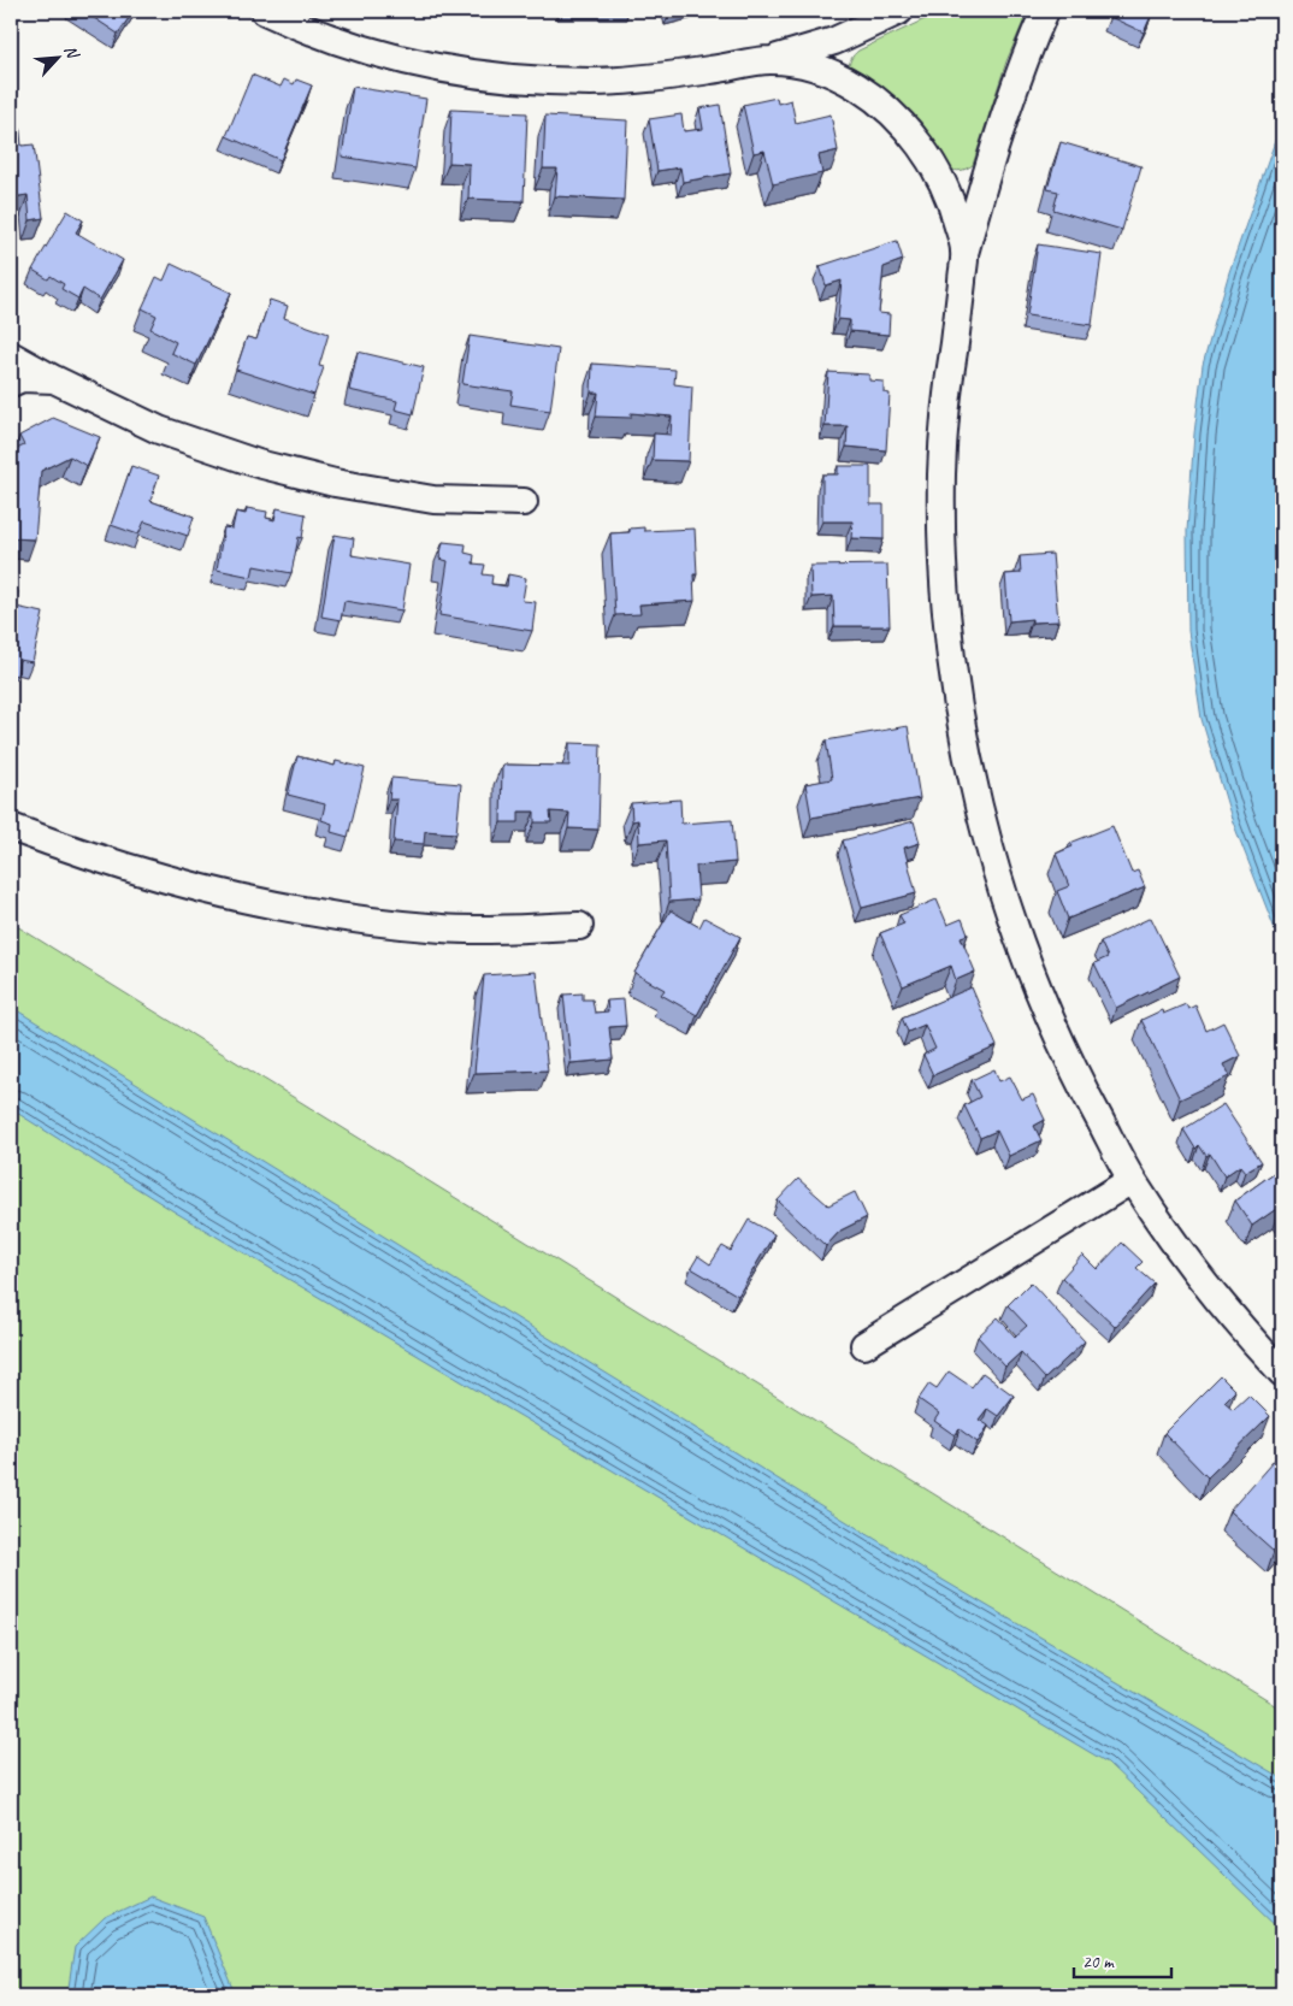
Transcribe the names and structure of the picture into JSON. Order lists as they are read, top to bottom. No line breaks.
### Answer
{"scale_bar":"20 m","north":"top right"}
